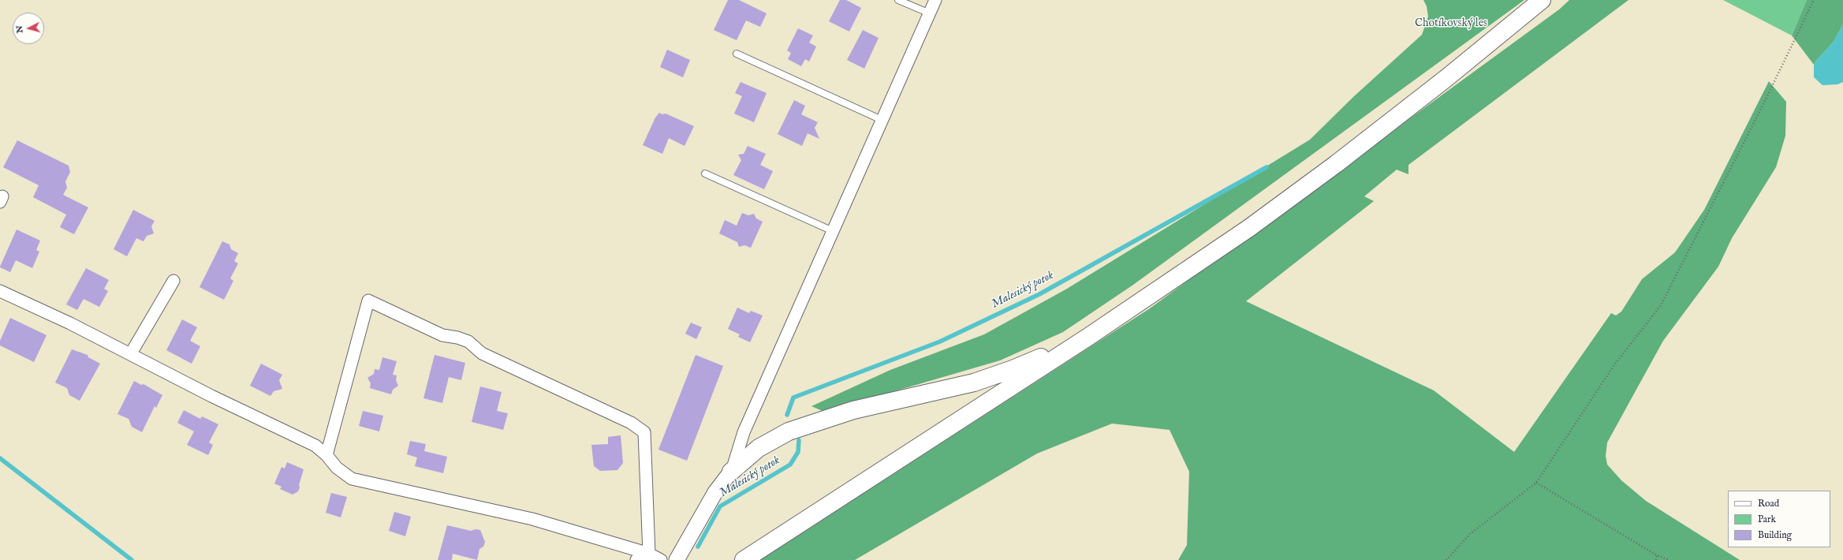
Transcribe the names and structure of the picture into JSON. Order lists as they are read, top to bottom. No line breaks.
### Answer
{"water":["Malesický potok"],"parks":["Chotíkovský les"],"legend":["Road","Park","Building"],"north":"left"}
